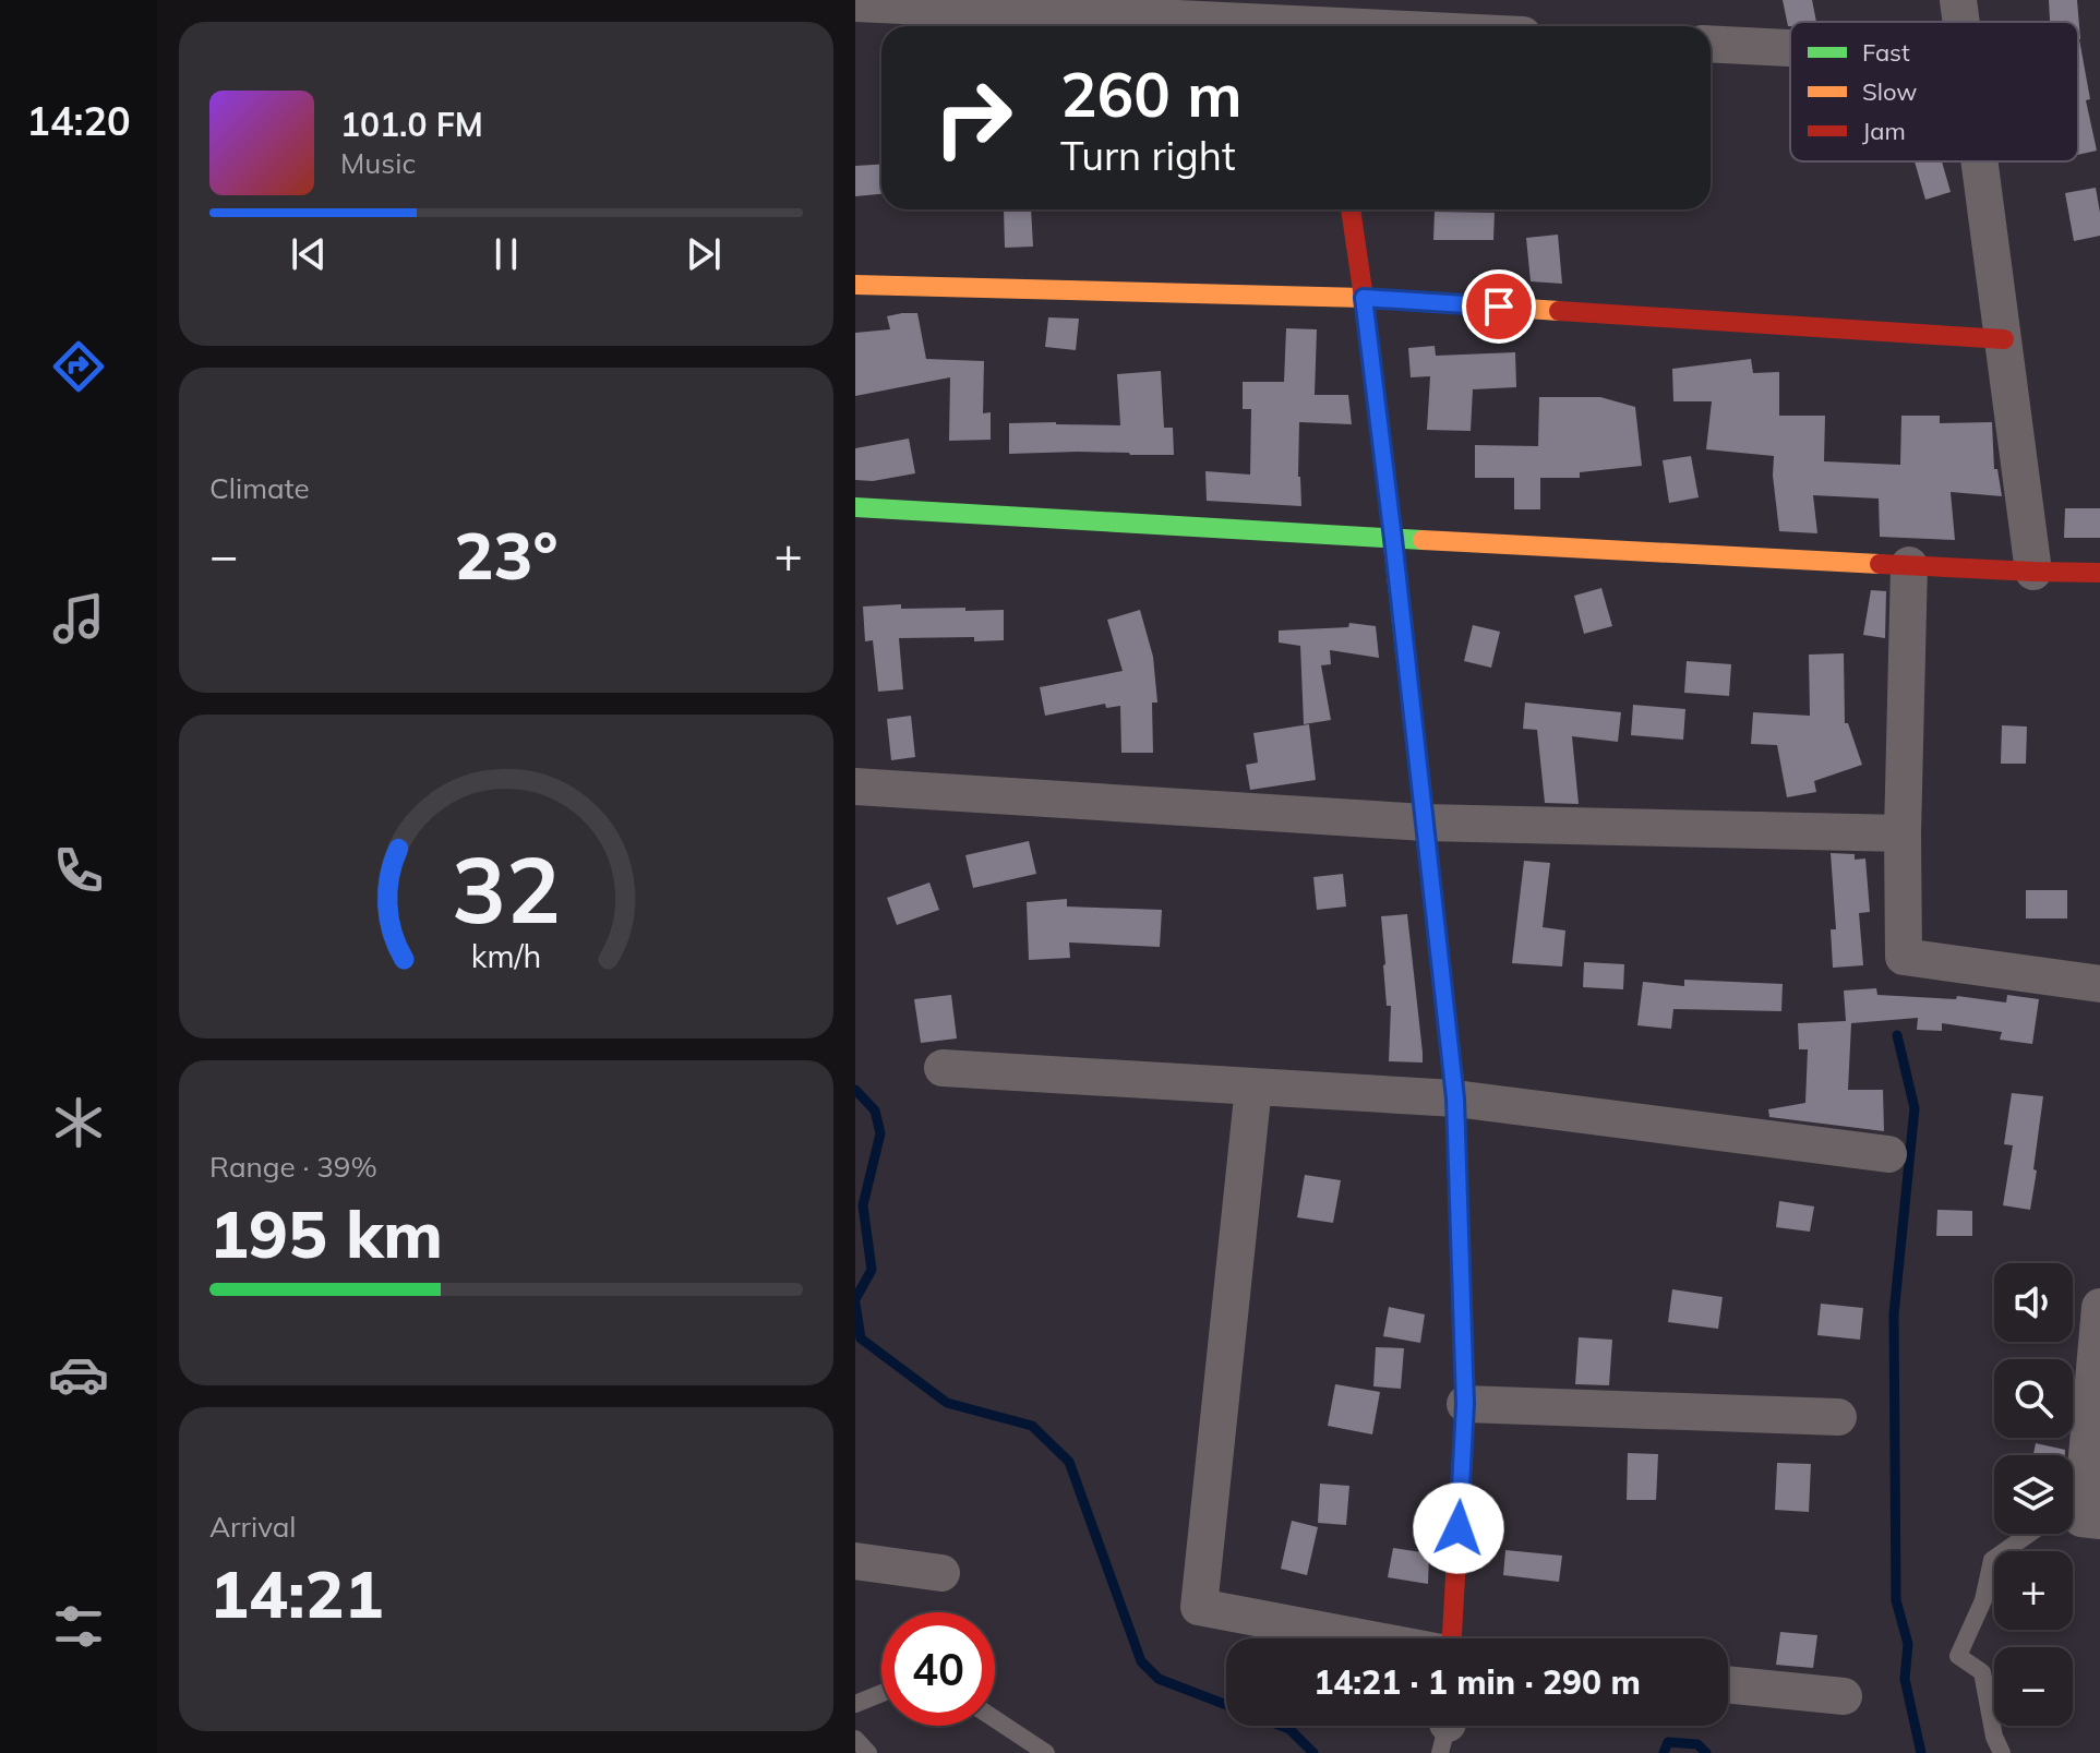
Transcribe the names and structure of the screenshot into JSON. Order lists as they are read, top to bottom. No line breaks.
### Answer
{"legend":["Fast","Slow","Jam"],"page":{"tabs":"14:20","turn":["260 m","Turn right"],"song":["101.0 FM","Music"],"tile":["Climate",["Range · 39%","195 km"],["Arrival","14:21"]],"heat":["−","23°","+"],"map_buttons":["+","−"],"limit":"40","trip":"14:21 · 1 min · 290 m","gauge":["32","km/h"]}}
